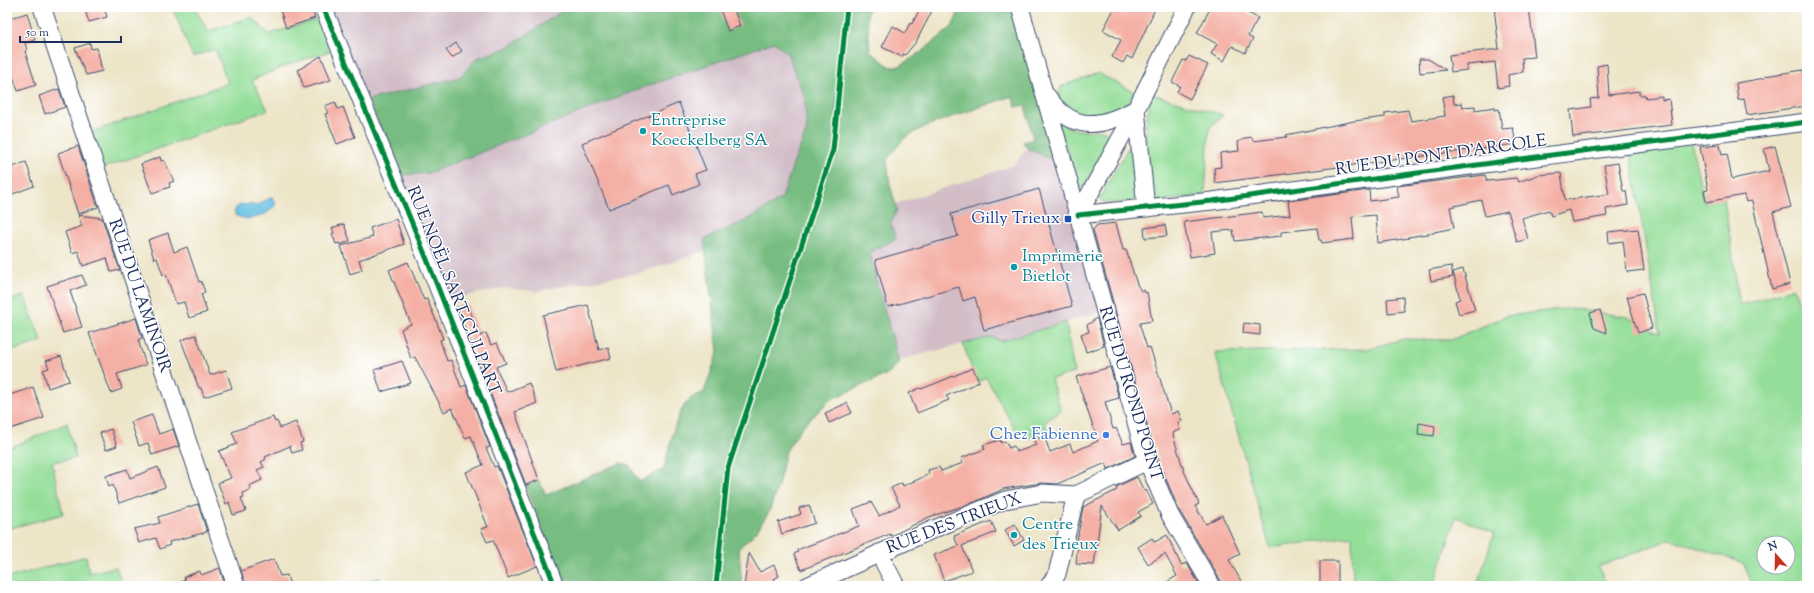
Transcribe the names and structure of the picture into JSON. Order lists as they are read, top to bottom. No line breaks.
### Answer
{"streets":{"street":["RUE DU PONT D'ARCOLE","RUE NOËL SART-CULPART","RUE DU LAMINOIR","RUE DU ROND POINT","RUE DES TRIEUX"]},"crossings":[["RUE DU PONT D'ARCOLE","RUE DU ROND POINT"],["RUE DU ROND POINT","RUE DES TRIEUX"]],"places":{"other":["Entreprise Koeckelberg SA","Imprimerie Bietlot","Chez Fabienne","Centre des Trieux"],"transit":["Gilly Trieux"]},"scale_bar":"50 m","north":"top"}
